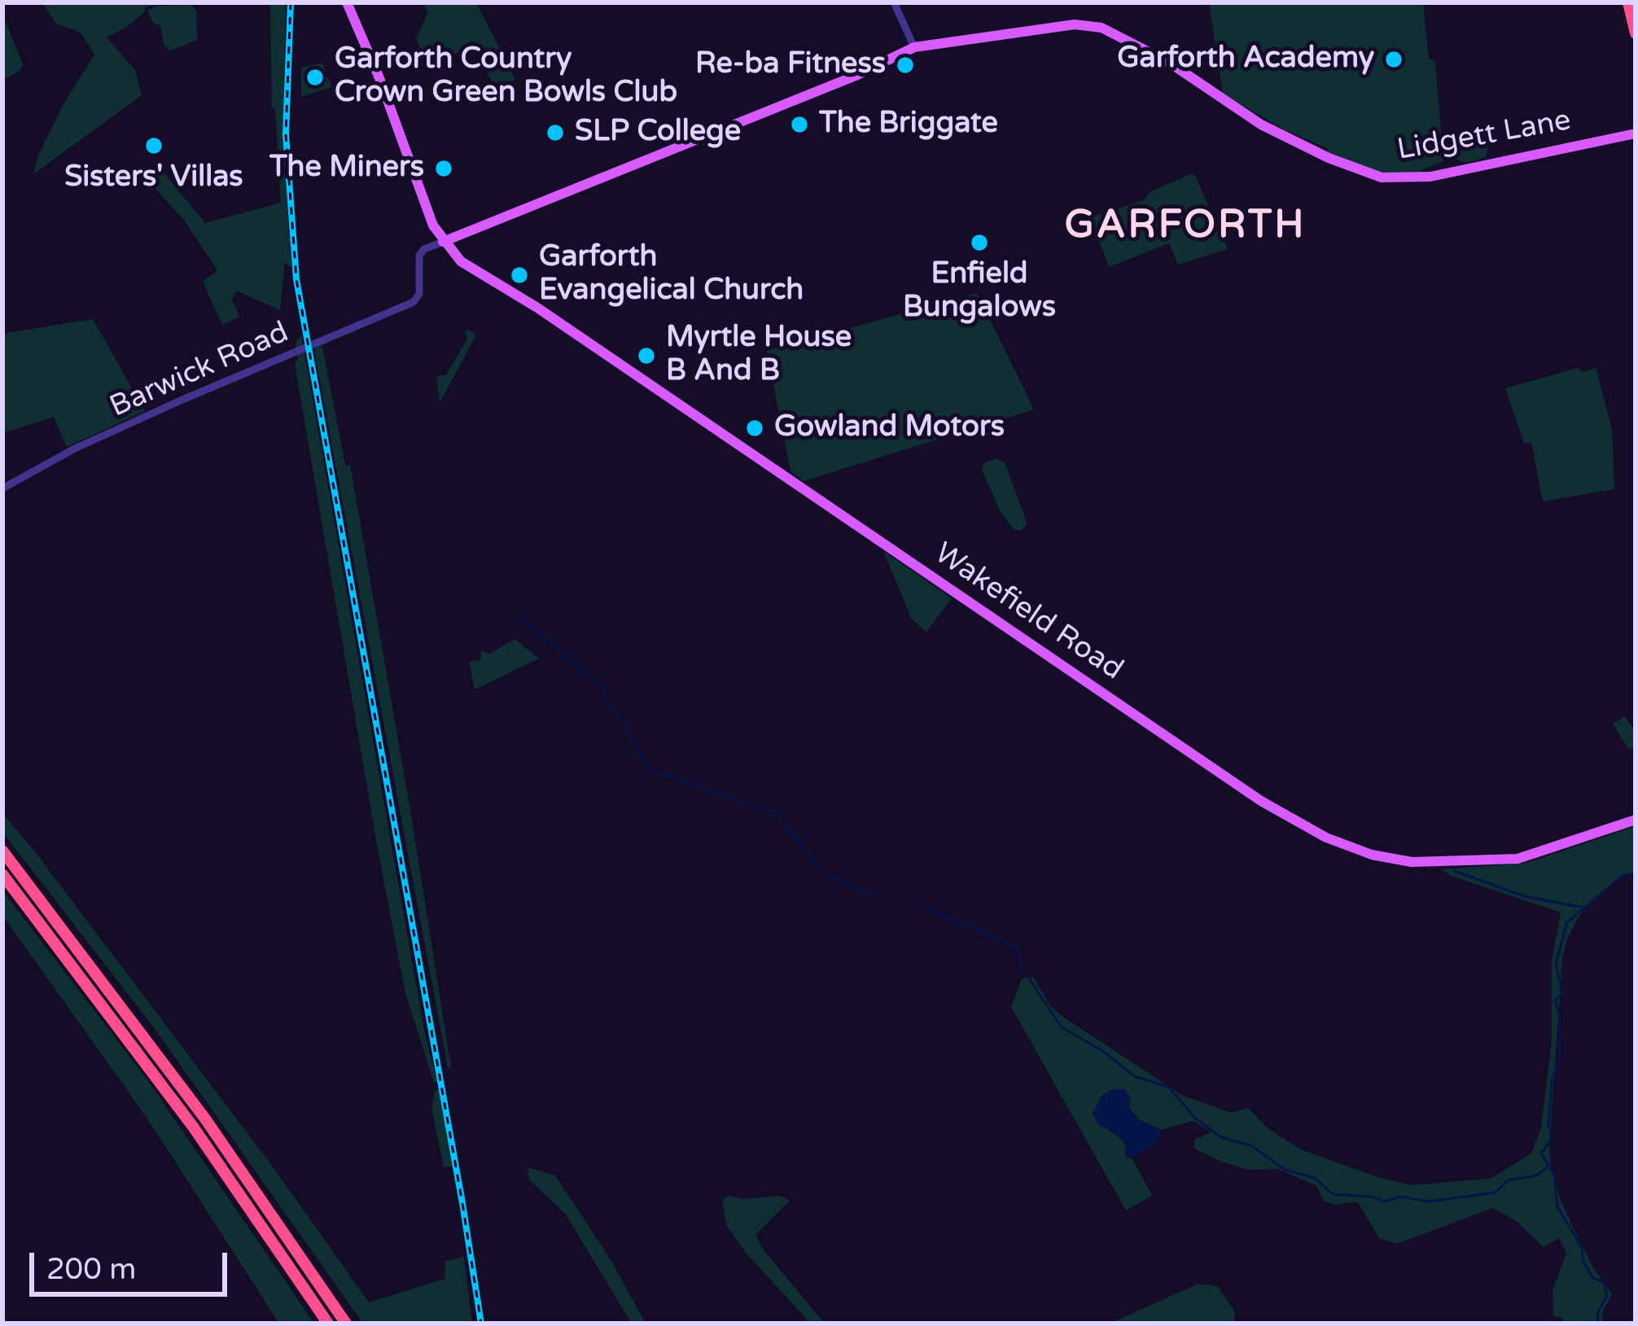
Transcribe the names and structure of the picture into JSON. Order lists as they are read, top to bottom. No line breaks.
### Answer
{"streets":{"main road":["Lidgett Lane","Wakefield Road"],"street":["Barwick Road"]},"crossings":[["Lidgett Lane","Barwick Road"],["Lidgett Lane","Wakefield Road"],["Barwick Road","Wakefield Road"]],"districts":["GARFORTH"],"places":["Garforth Academy","Re-ba Fitness","Garforth Country Crown Green Bowls Club","The Briggate","SLP College","Sisters' Villas","The Miners","Enfield Bungalows","Garforth Evangelical Church","Myrtle House B And B","Gowland Motors"],"scale_bar":"200 m"}
